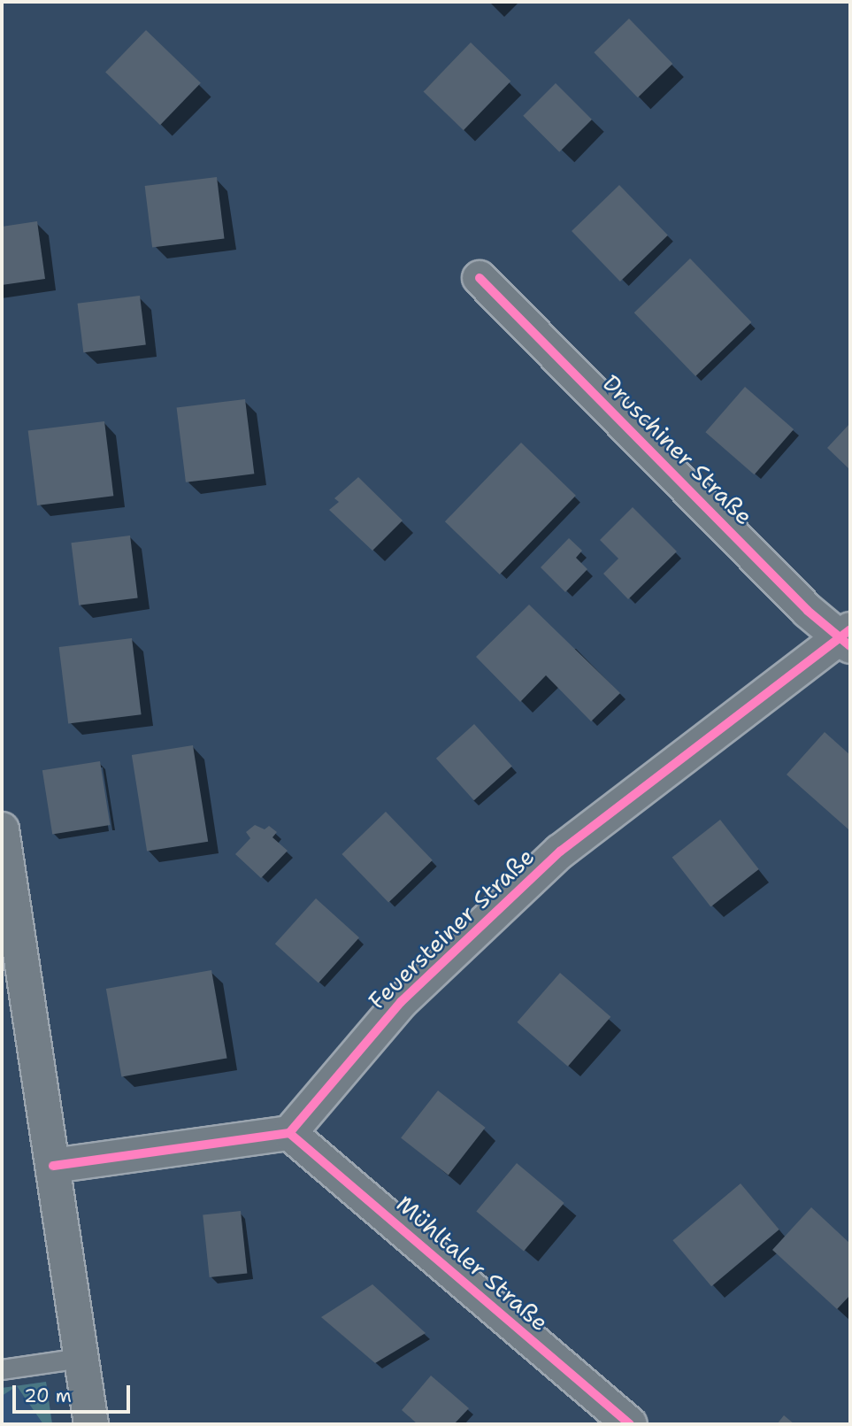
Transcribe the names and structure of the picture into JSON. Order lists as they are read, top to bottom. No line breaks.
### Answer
{"streets":{"street":["Druschiner Straße","Feuersteiner Straße","Mühltaler Straße"]},"crossings":[["Druschiner Straße","Feuersteiner Straße"],["Feuersteiner Straße","Mühltaler Straße"]],"scale_bar":"20 m"}
